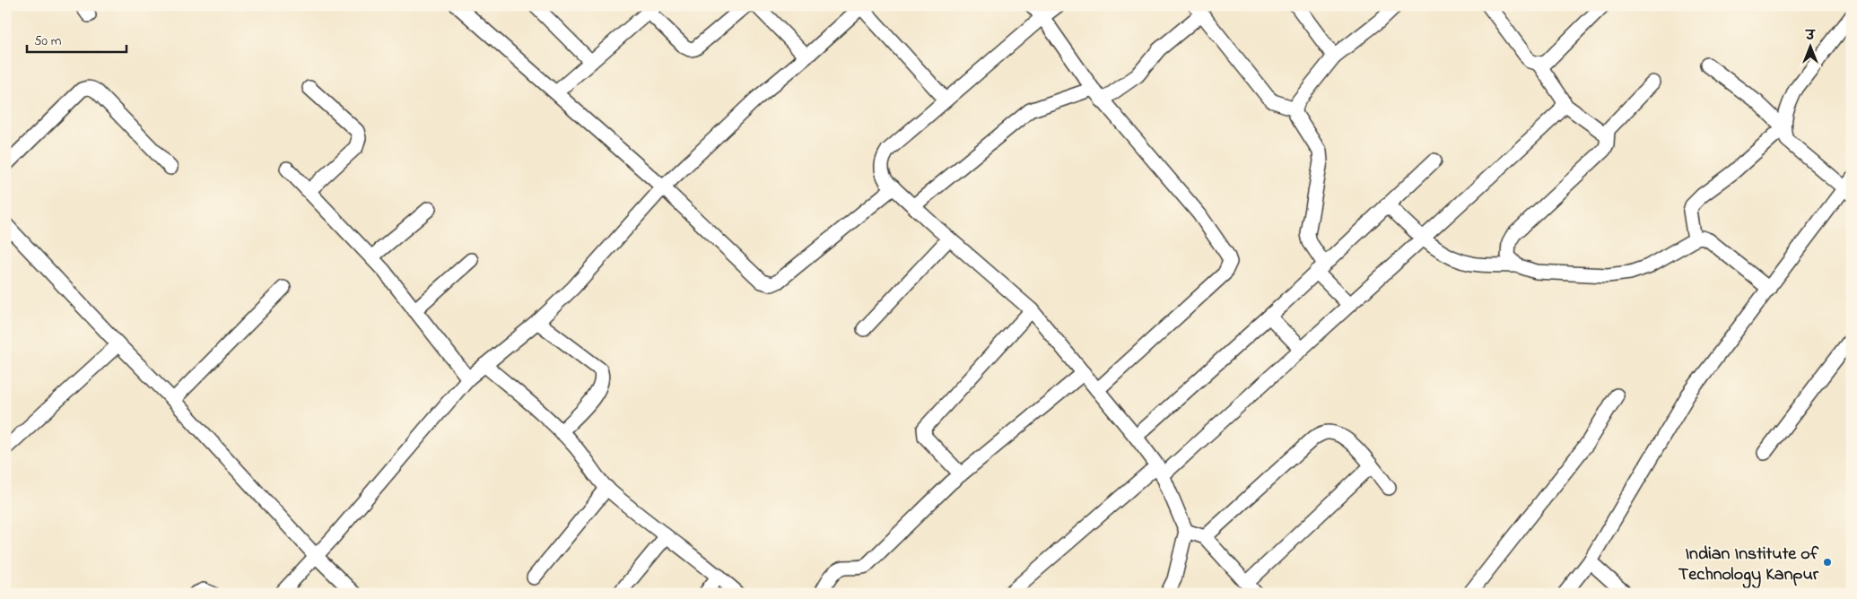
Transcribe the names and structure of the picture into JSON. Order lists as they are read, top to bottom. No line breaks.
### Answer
{"places":["Indian Institute of Technology Kanpur"],"scale_bar":"50 m","north":"top"}
